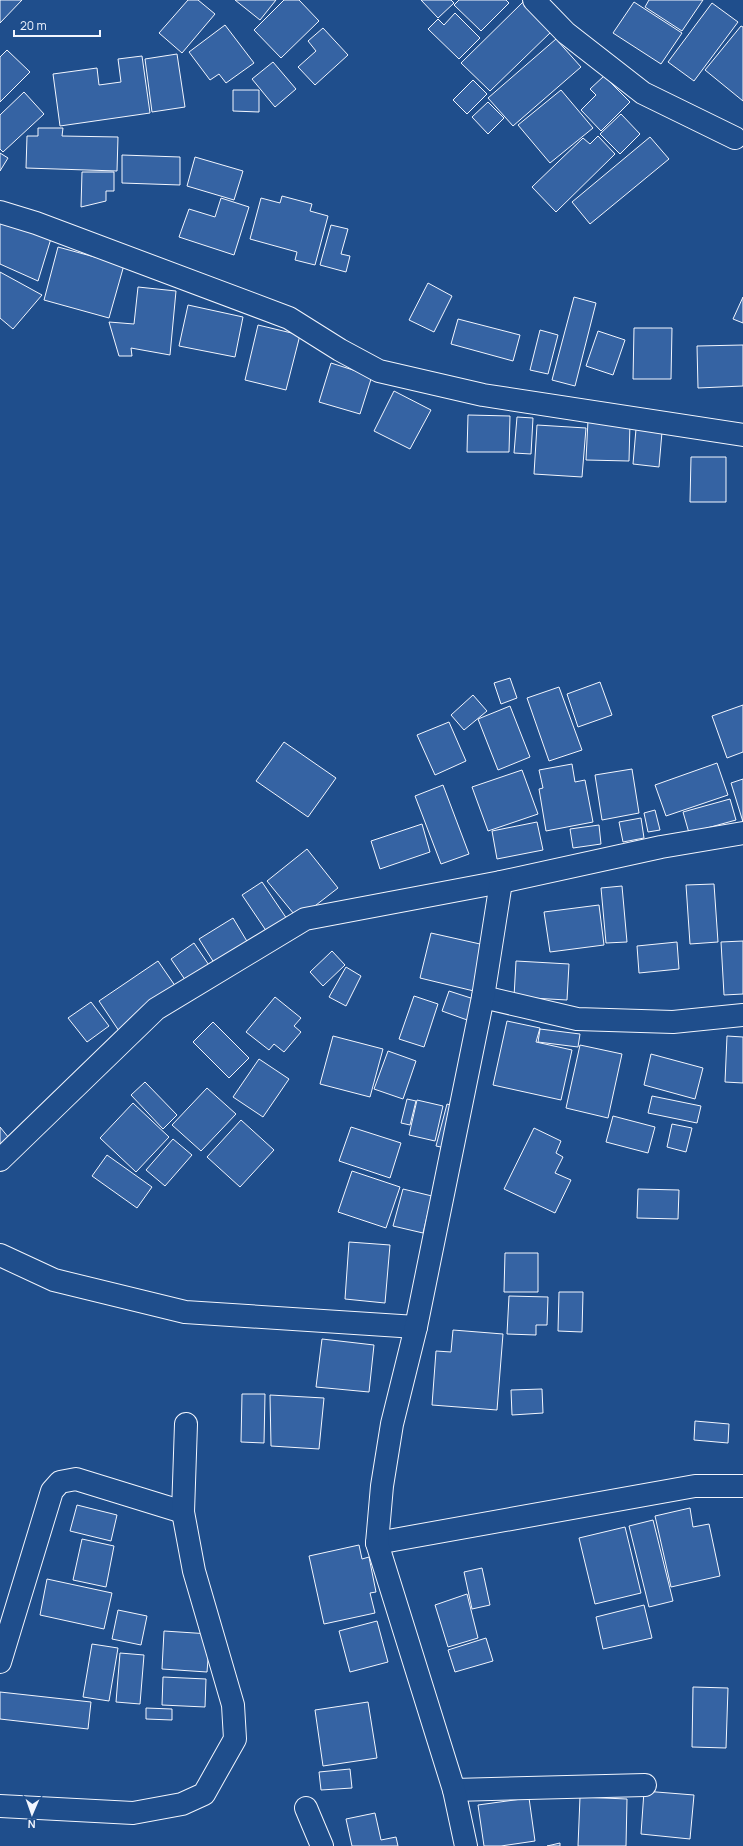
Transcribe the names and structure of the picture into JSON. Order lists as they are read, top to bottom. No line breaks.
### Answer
{"scale_bar":"20 m","north":"bottom"}
